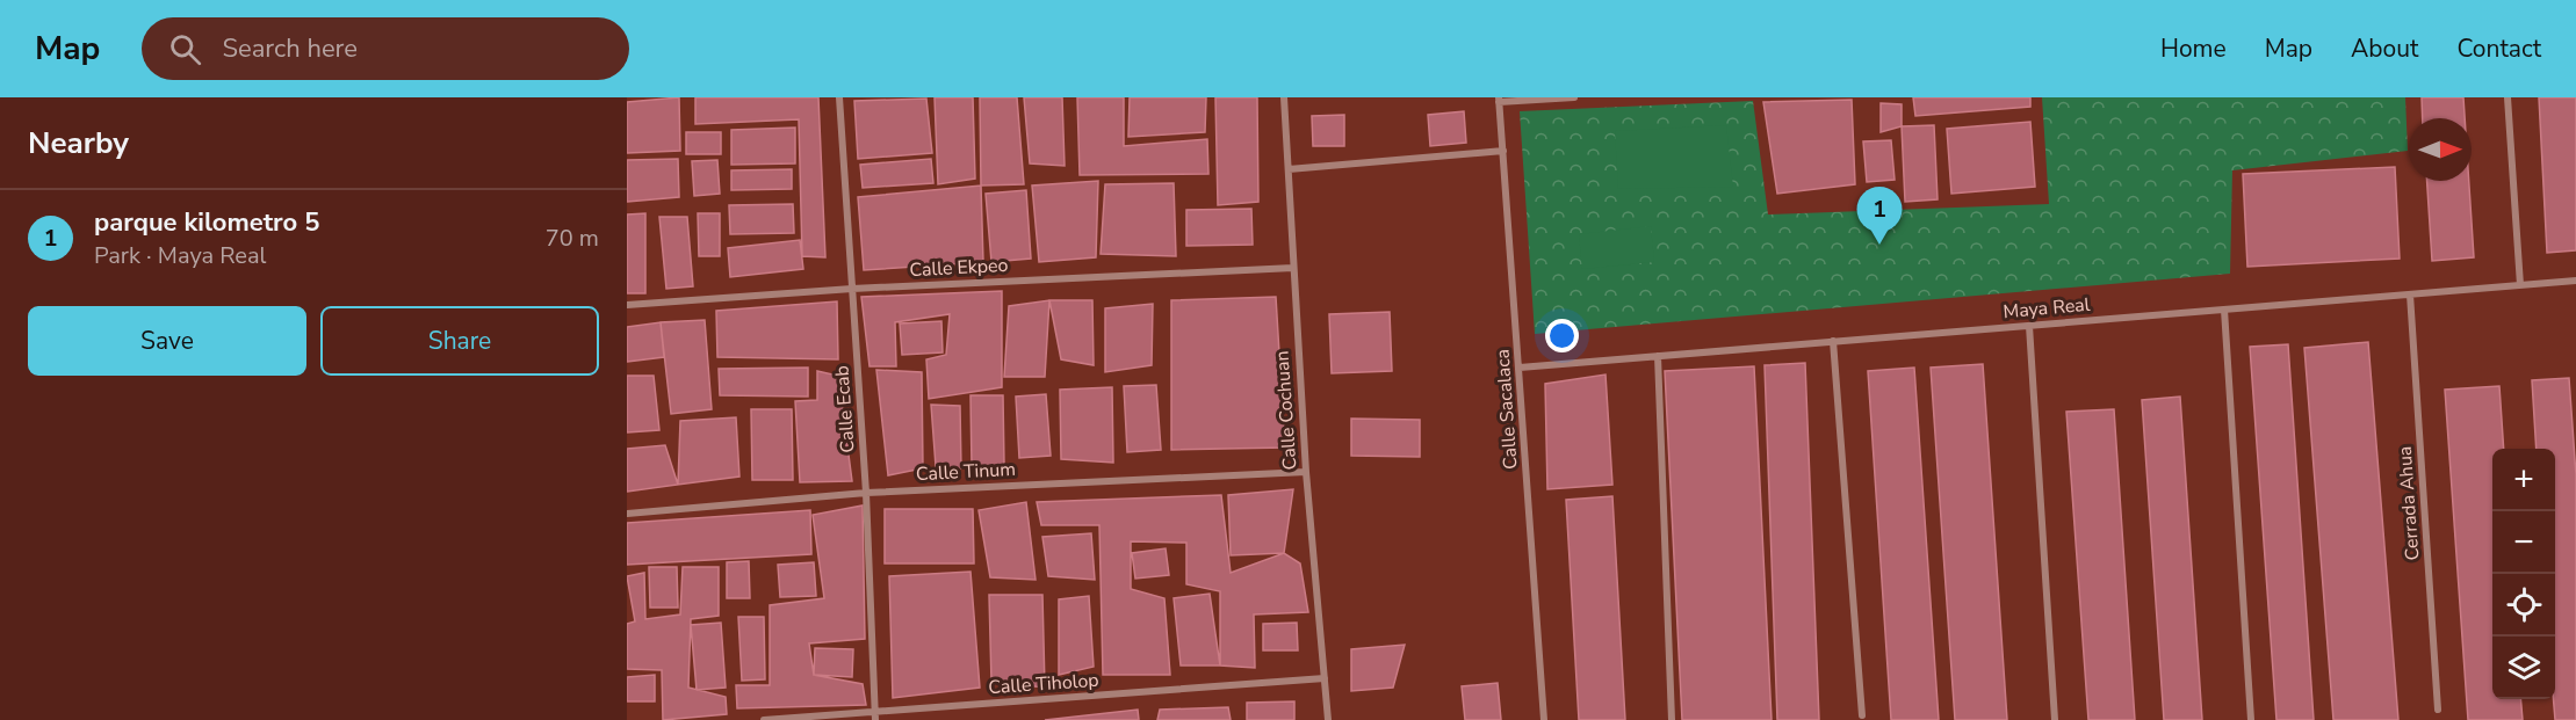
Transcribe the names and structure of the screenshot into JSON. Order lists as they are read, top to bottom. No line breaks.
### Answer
{"streets":{"street":["Calle Ekpeo","Maya Real","Calle Ecab","Calle Sacalaca","Calle Cochuan","Calle Tinum","Cerrada Ahua","Calle Tiholop"]},"crossings":[["Calle Ekpeo","Calle Ecab"],["Calle Ekpeo","Calle Cochuan"],["Maya Real","Calle Sacalaca"],["Maya Real","Cerrada Ahua"],["Calle Ecab","Calle Tinum"],["Calle Ecab","Calle Tiholop"],["Calle Cochuan","Calle Tinum"],["Calle Cochuan","Calle Tiholop"]],"north":"right","page":{"header":"Map","search":"Search here","nav":["Home","Map","About","Contact"],"heading":"Nearby","pins":"1","list":[{"mark":"1","name":"parque kilometro 5","note":"Park · Maya Real","value":"70 m"}],"buttons":["Save","Share"],"map_buttons":["+","−"]}}
